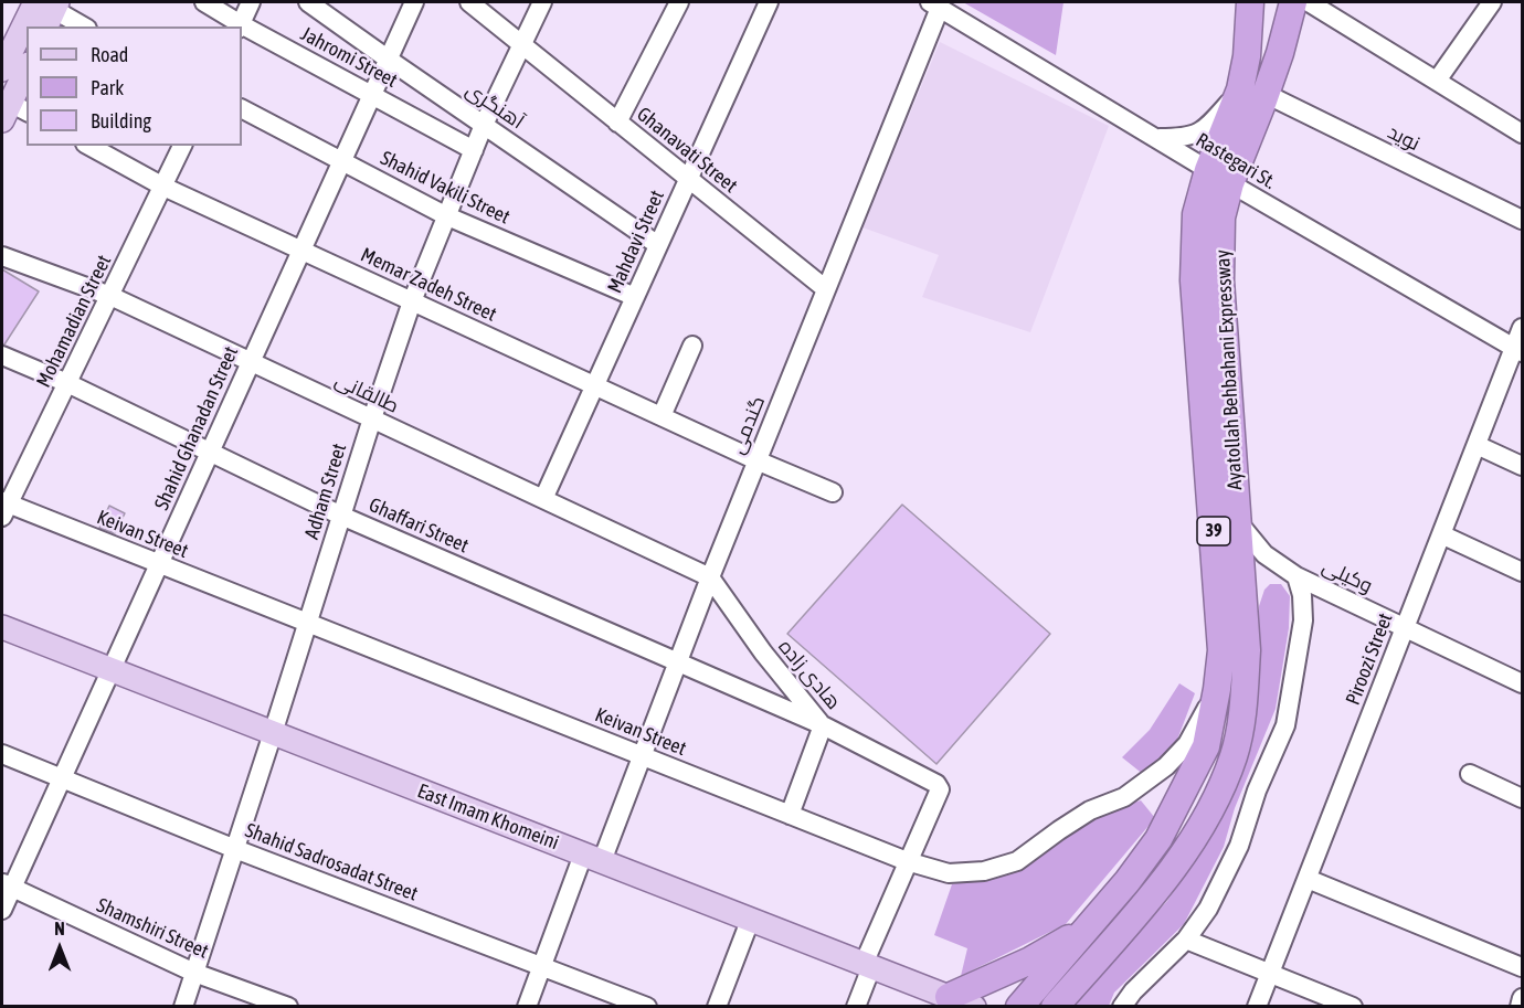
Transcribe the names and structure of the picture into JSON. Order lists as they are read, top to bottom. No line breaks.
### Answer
{"streets":{"highway":["Ayatollah Behbahani Expressway","39"],"main road":["East Imam Khomeini"],"street":["Jahromi Street","آهنگری","نوید","Ghanavati Street","Rastegari St.","Shahid Vakili Street","Mahdavi Street","Memar Zadeh Street","Mohamadian Street","طالقانی","گندمی","Shahid Ghanadan Street","Adham Street","Ghaffari Street","Keivan Street","وکیلی","Piroozi Street","هادی زاده","Shahid Sadrosadat Street","Shamshiri Street"]},"crossings":[["Jahromi Street","Shahid Ghanadan Street"],["Jahromi Street","Adham Street"],["آهنگری","Mahdavi Street"],["آهنگری","Shahid Ghanadan Street"],["آهنگری","Adham Street"],["نوید","Ayatollah Behbahani Expressway"],["Ghanavati Street","Mahdavi Street"],["Ghanavati Street","گندمی"],["Ghanavati Street","Adham Street"],["Rastegari St.","Ayatollah Behbahani Expressway"],["Rastegari St.","گندمی"],["Rastegari St.","Piroozi Street"],["Shahid Vakili Street","Mahdavi Street"],["Shahid Vakili Street","Shahid Ghanadan Street"],["Shahid Vakili Street","Adham Street"],["Mahdavi Street","Memar Zadeh Street"],["Mahdavi Street","طالقانی"],["Memar Zadeh Street","Mohamadian Street"],["Memar Zadeh Street","گندمی"],["Memar Zadeh Street","Shahid Ghanadan Street"],["Memar Zadeh Street","Adham Street"],["Mohamadian Street","طالقانی"],["Mohamadian Street","Ghaffari Street"],["Mohamadian Street","Keivan Street"],["Ayatollah Behbahani Expressway","Keivan Street"],["Ayatollah Behbahani Expressway","وکیلی"],["طالقانی","گندمی"],["طالقانی","Shahid Ghanadan Street"],["طالقانی","Adham Street"],["طالقانی","هادی زاده"],["گندمی","Ghaffari Street"],["گندمی","Keivan Street"],["گندمی","هادی زاده"],["گندمی","East Imam Khomeini"],["گندمی","Shahid Sadrosadat Street"],["Shahid Ghanadan Street","Ghaffari Street"],["Shahid Ghanadan Street","Keivan Street"],["Shahid Ghanadan Street","East Imam Khomeini"],["Shahid Ghanadan Street","Shahid Sadrosadat Street"],["Shahid Ghanadan Street","Shamshiri Street"],["Adham Street","Ghaffari Street"],["Adham Street","Keivan Street"],["Adham Street","East Imam Khomeini"],["Adham Street","Shahid Sadrosadat Street"],["Adham Street","Shamshiri Street"],["Ghaffari Street","هادی زاده"],["Keivan Street","هادی زاده"],["وکیلی","Piroozi Street"]],"legend":["Road","Park","Building"],"north":"top"}
